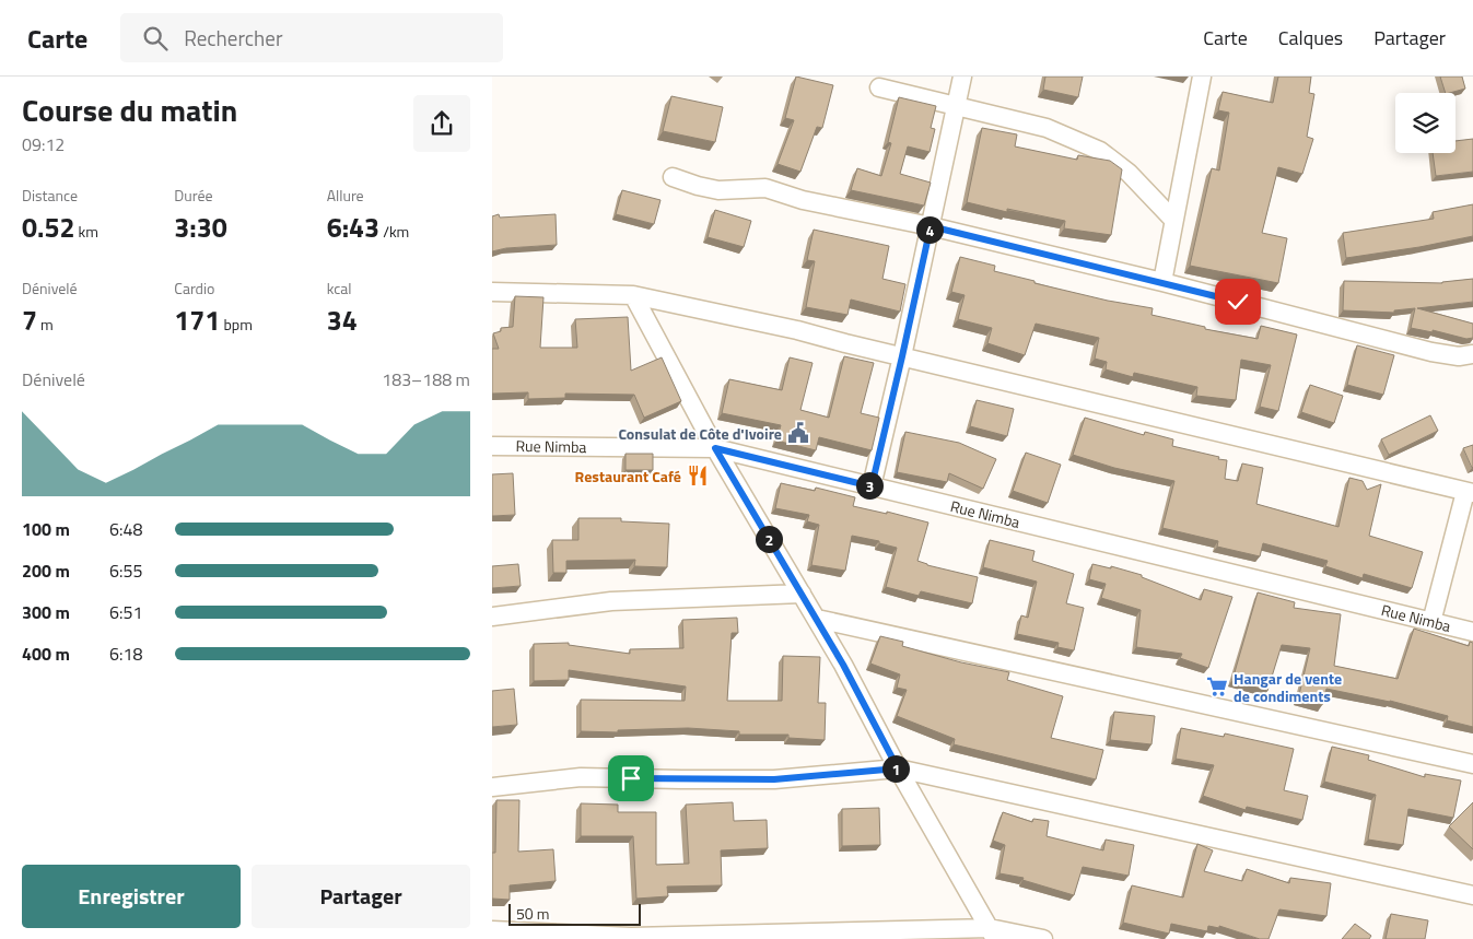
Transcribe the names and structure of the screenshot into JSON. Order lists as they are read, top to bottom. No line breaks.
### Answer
{"streets":{"street":["Rue Nimba"]},"places":{"public building":["Consulat de Côte d'Ivoire"],"restaurant":["Restaurant Café"],"supermarket":["Hangar de vente de condiments"]},"scale_bar":"50 m","page":{"header":"Carte","search":"Rechercher","nav":["Carte","Calques","Partager"],"heading":["Course du matin","09:12"],"stats":[["Distance","0.52 km"],["Durée","3:30"],["Allure","6:43 /km"],["Dénivelé","7 m"],["Cardio","171 bpm"],["kcal","34"]],"pins":["4","3","2","1"],"chart":["Dénivelé","183–188 m"],"list":[{"name":"100 m","note":"6:48"},{"name":"200 m","note":"6:55"},{"name":"300 m","note":"6:51"},{"name":"400 m","note":"6:18"}],"buttons":["Enregistrer","Partager"],"scale":"50 m"}}
